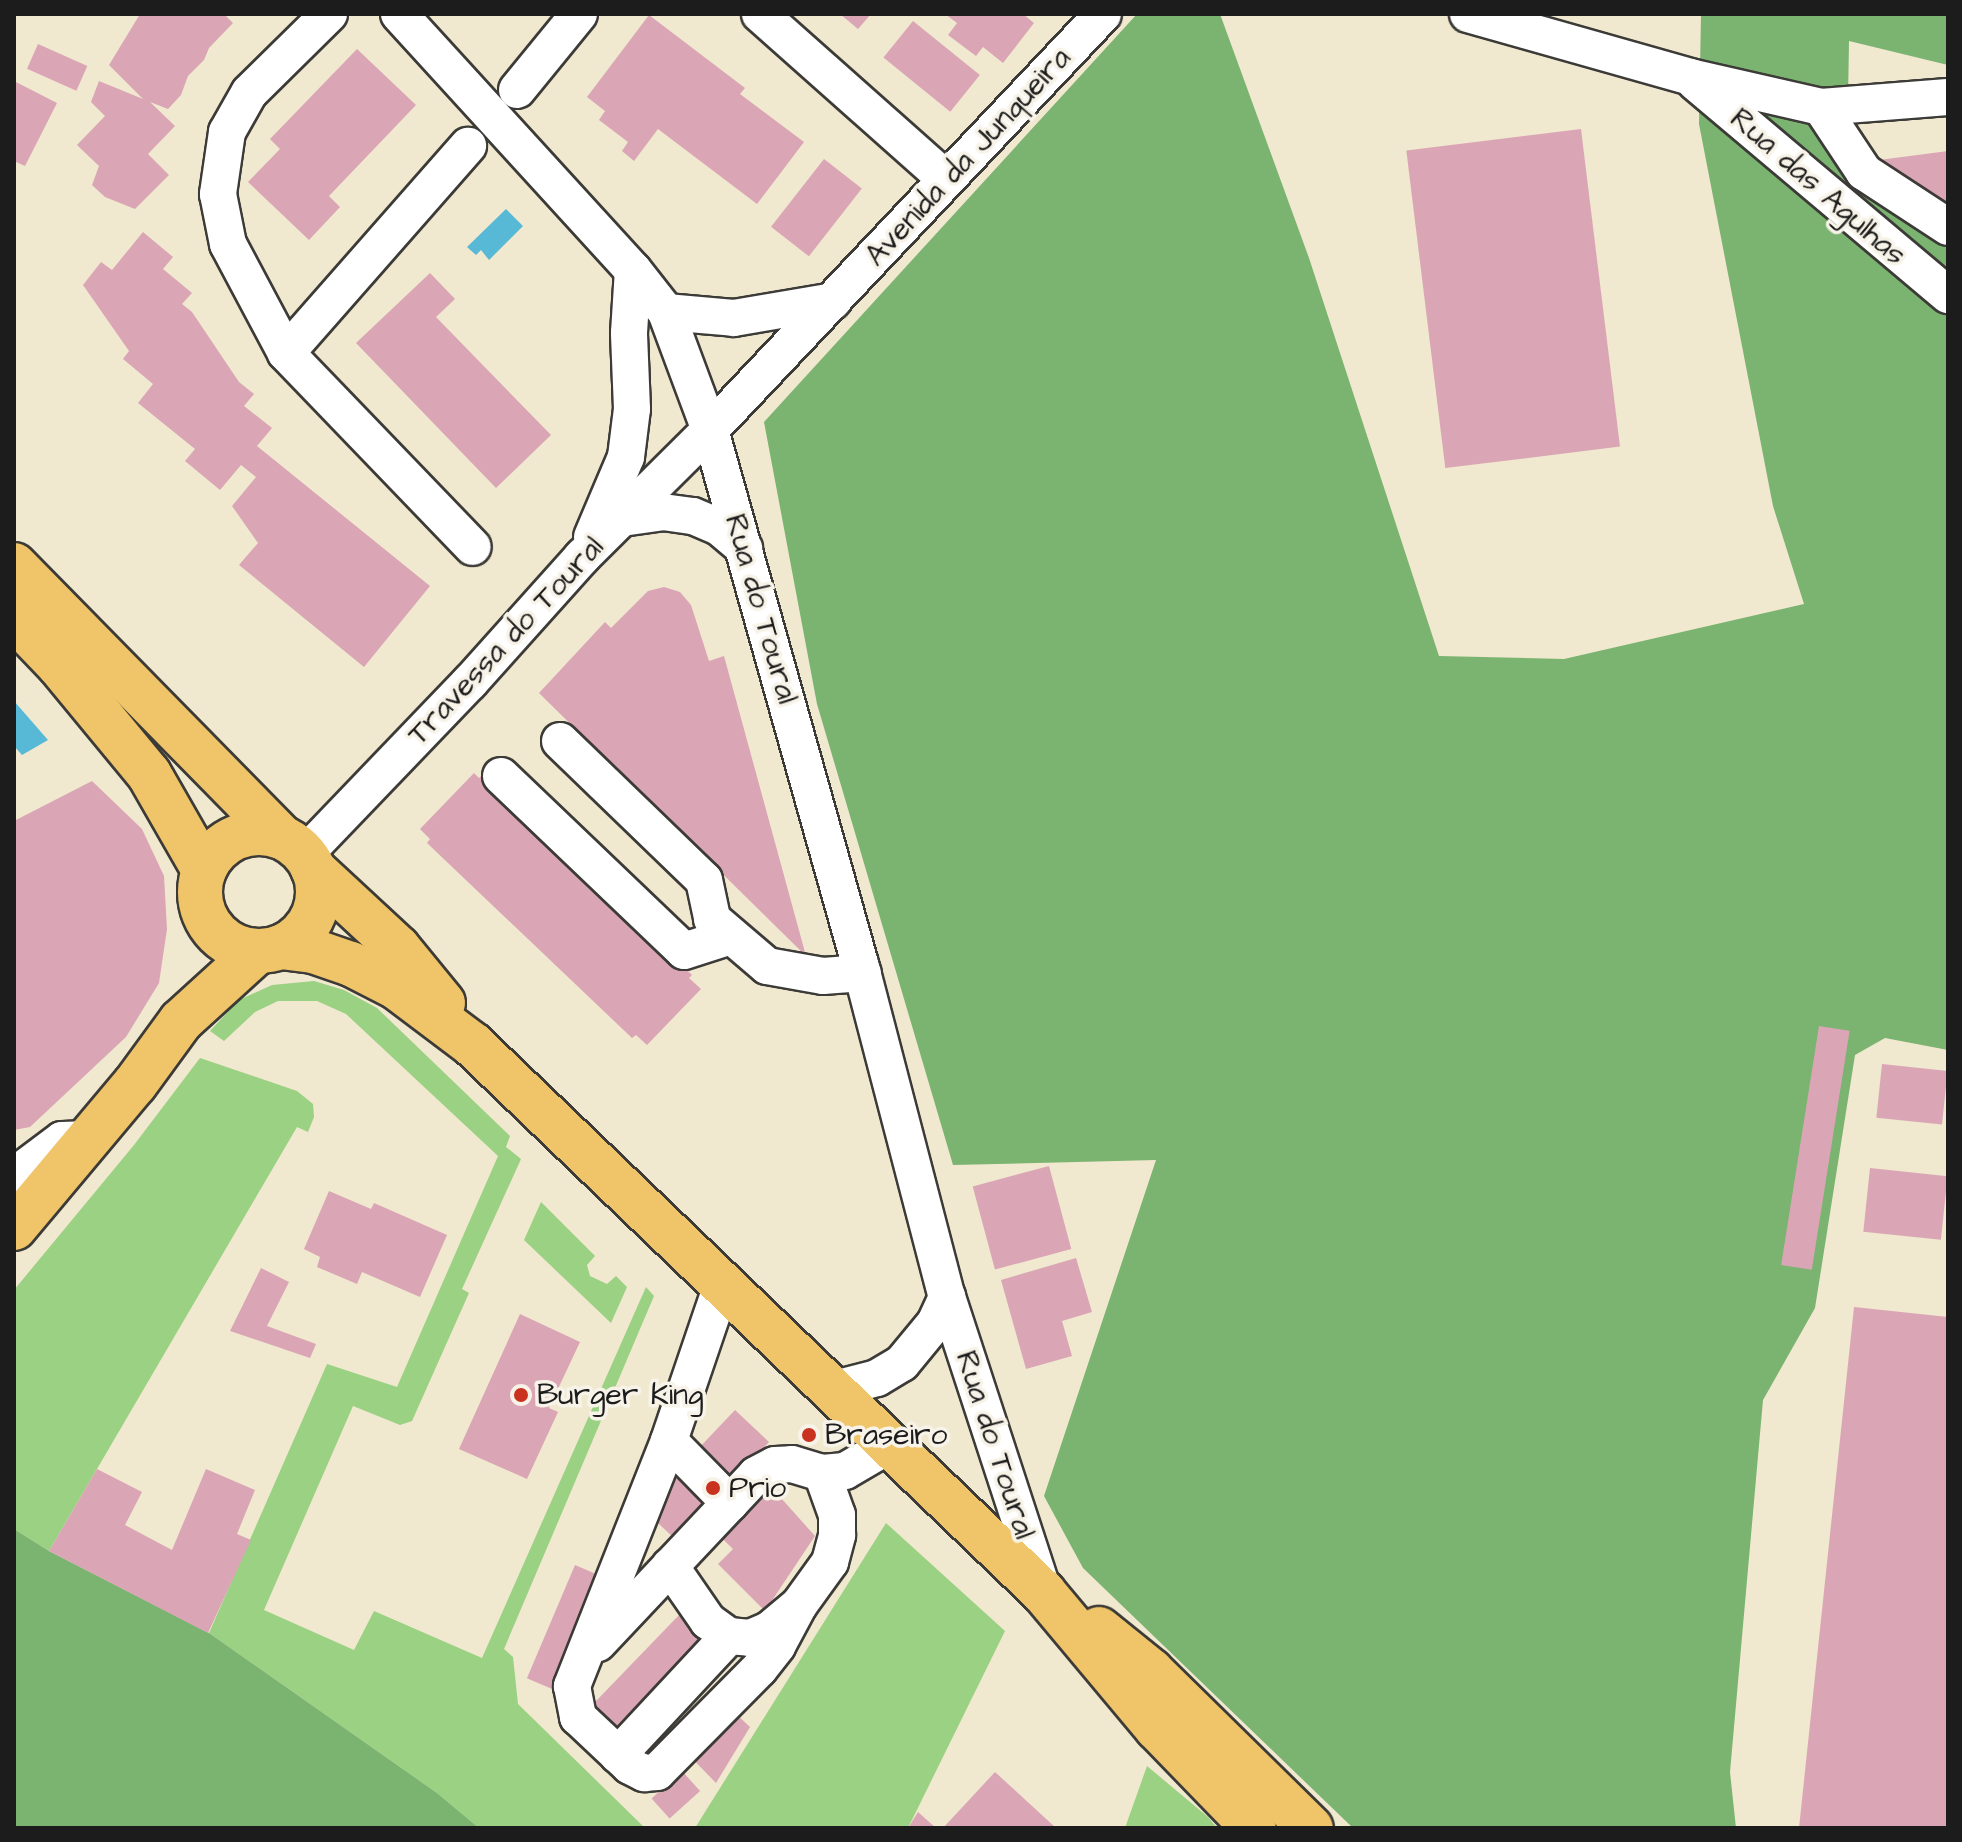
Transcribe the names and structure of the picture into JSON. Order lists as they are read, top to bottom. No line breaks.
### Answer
{"streets":{"street":["Avenida da Junqueira","Rua das Agulhas","Rua do Toural","Travessa do Toural"]},"crossings":[["Avenida da Junqueira","Rua do Toural"],["Avenida da Junqueira","Travessa do Toural"],["Rua do Toural","Travessa do Toural"]],"places":["Burger King","Braseiro","Prio"]}
